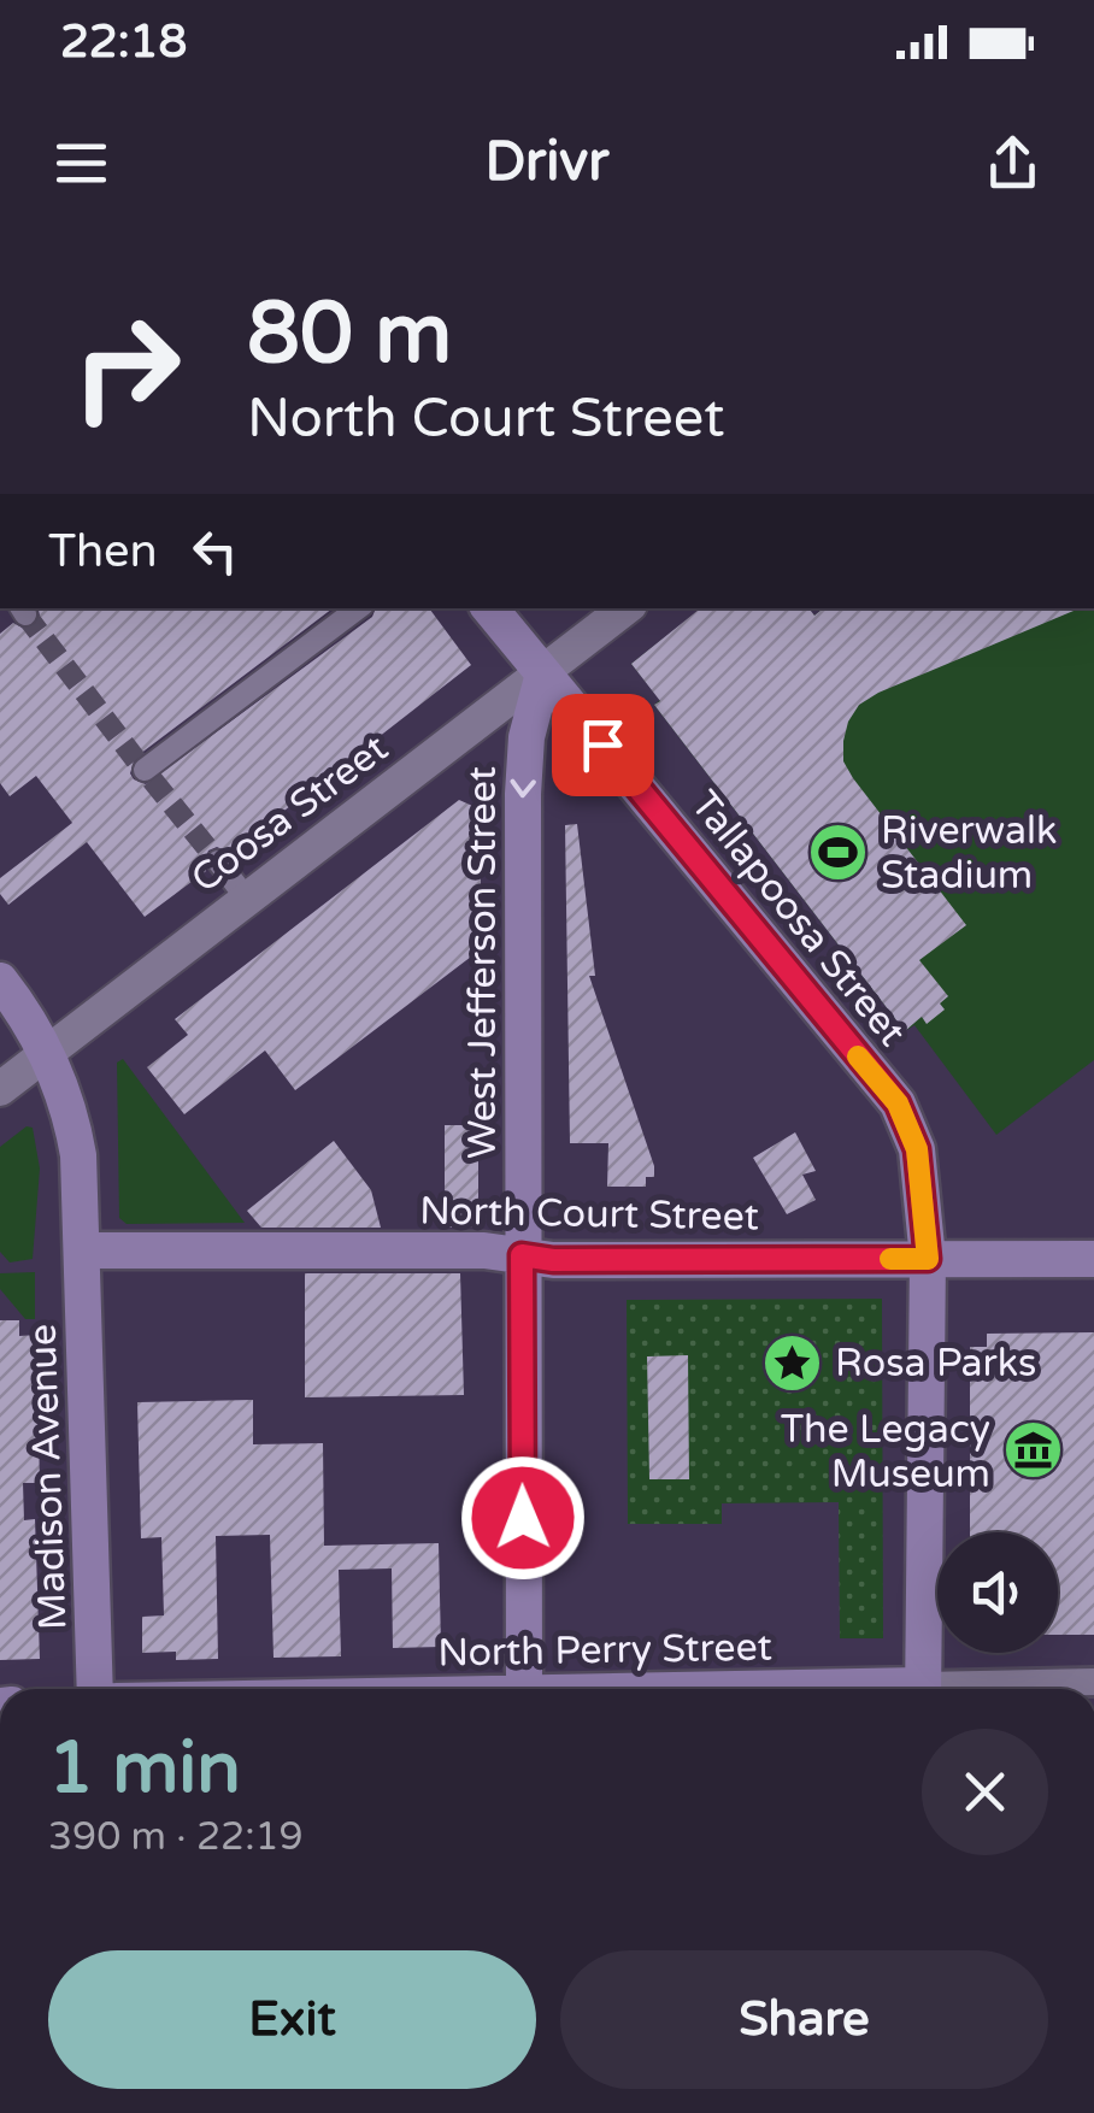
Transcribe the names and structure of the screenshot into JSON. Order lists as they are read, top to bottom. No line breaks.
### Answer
{"streets":{"main road":["Tallapoosa Street","West Jefferson Street","North Court Street","Madison Avenue"],"street":["Coosa Street","North Perry Street"]},"crossings":[["Coosa Street","Tallapoosa Street"],["Coosa Street","West Jefferson Street"],["Coosa Street","Madison Avenue"],["Tallapoosa Street","West Jefferson Street"],["Tallapoosa Street","North Court Street"],["West Jefferson Street","North Court Street"],["North Court Street","Madison Avenue"]],"one_way":["West Jefferson Street"],"places":{"sports":["Riverwalk Stadium"],"place":["Rosa Parks"],"museum":["The Legacy Museum"]},"page":{"status":"22:18","header":"Drivr","turn":["80 m","North Court Street"],"then":"Then","heading":["1 min","390 m · 22:19"],"buttons":["Exit","Share"]}}
